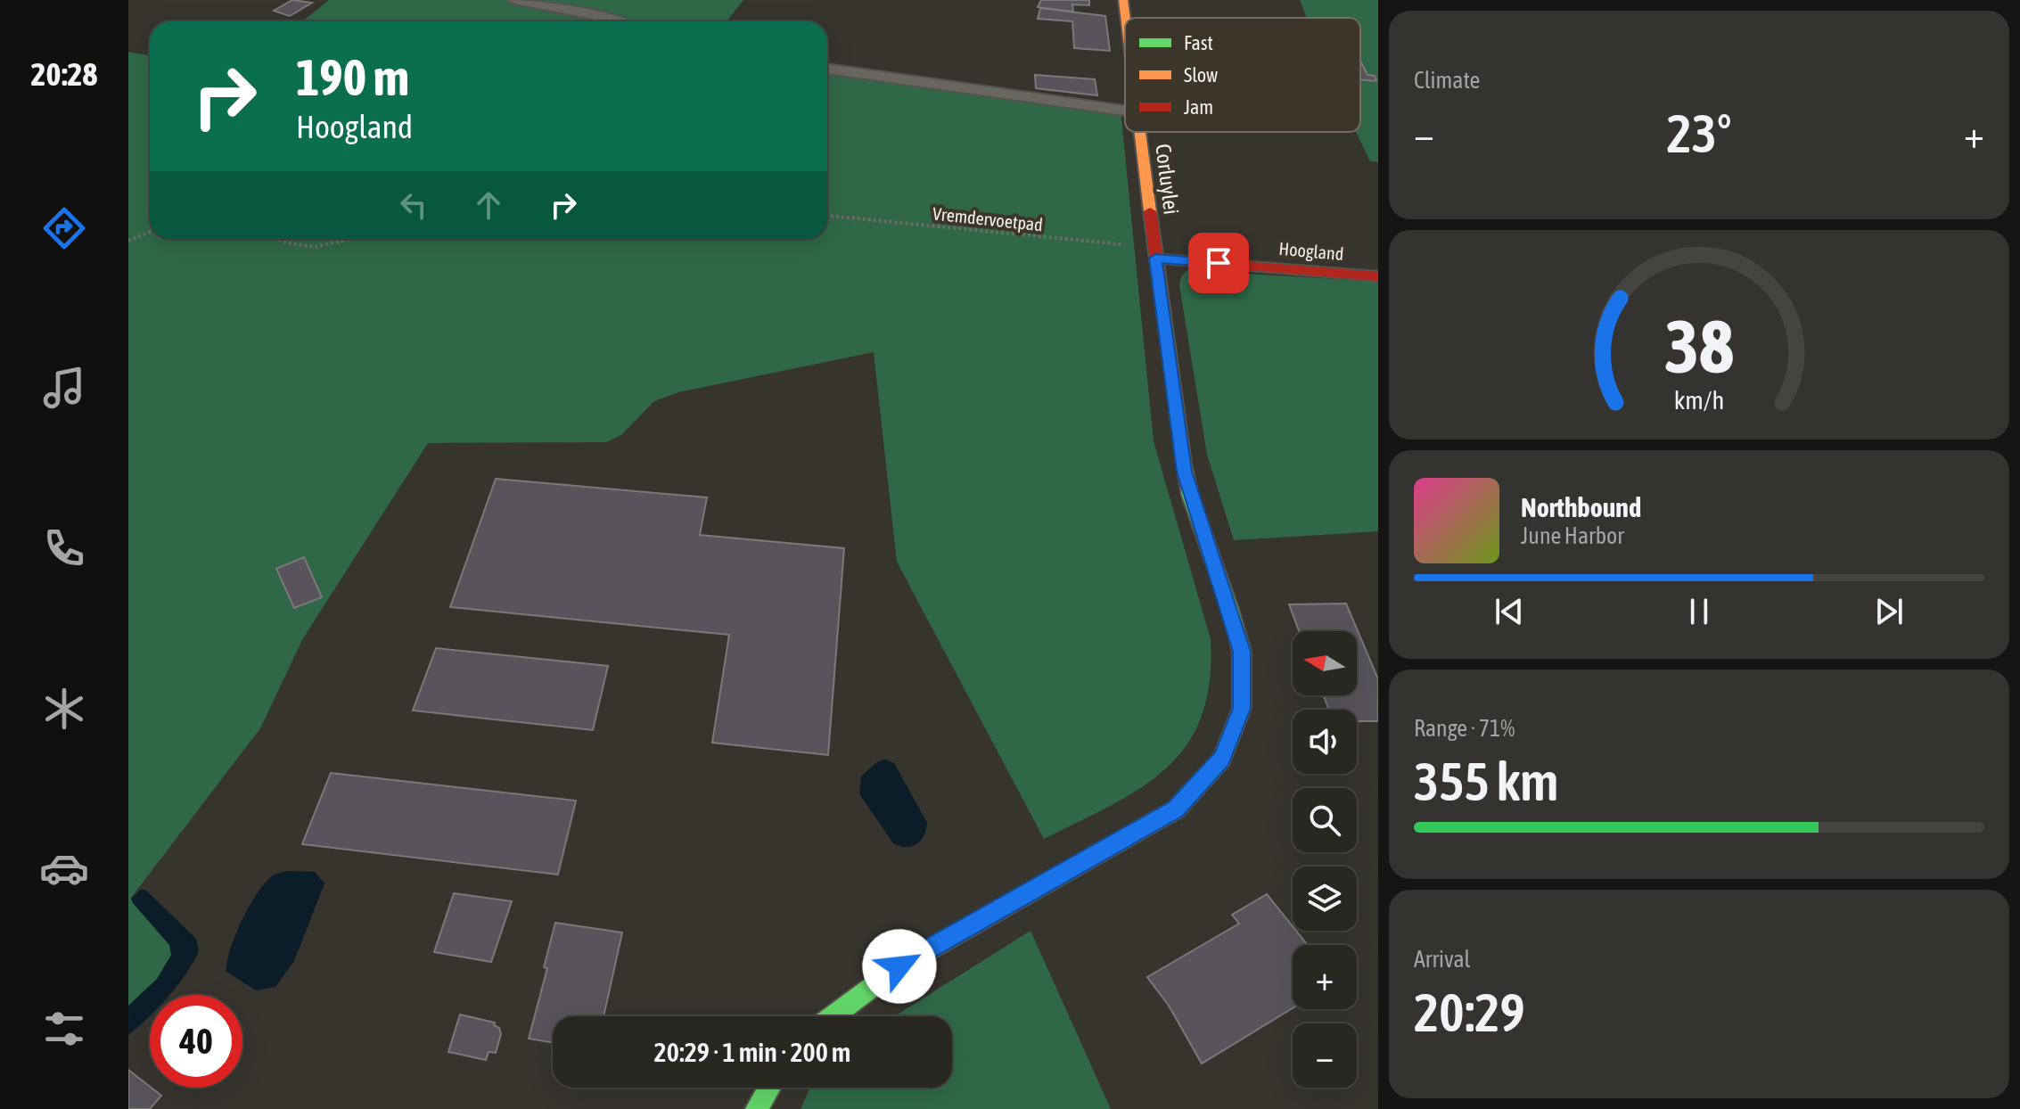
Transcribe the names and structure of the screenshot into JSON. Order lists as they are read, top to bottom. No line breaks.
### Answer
{"streets":{"street":["Corluylei","Hoogland"],"path":["Vremdervoetpad"]},"crossings":[["Corluylei","Vremdervoetpad"],["Corluylei","Hoogland"],["Vremdervoetpad","Hoogland"]],"legend":["Fast","Slow","Jam"],"north":"left","page":{"tabs":"20:28","tile":["Climate",["Range · 71%","355 km"],["Arrival","20:29"]],"turn":["190 m","Hoogland"],"heat":["−","23°","+"],"song":["Northbound","June Harbor"],"map_buttons":["+","−"],"limit":"40","trip":"20:29 · 1 min · 200 m","gauge":["38","km/h"]}}
